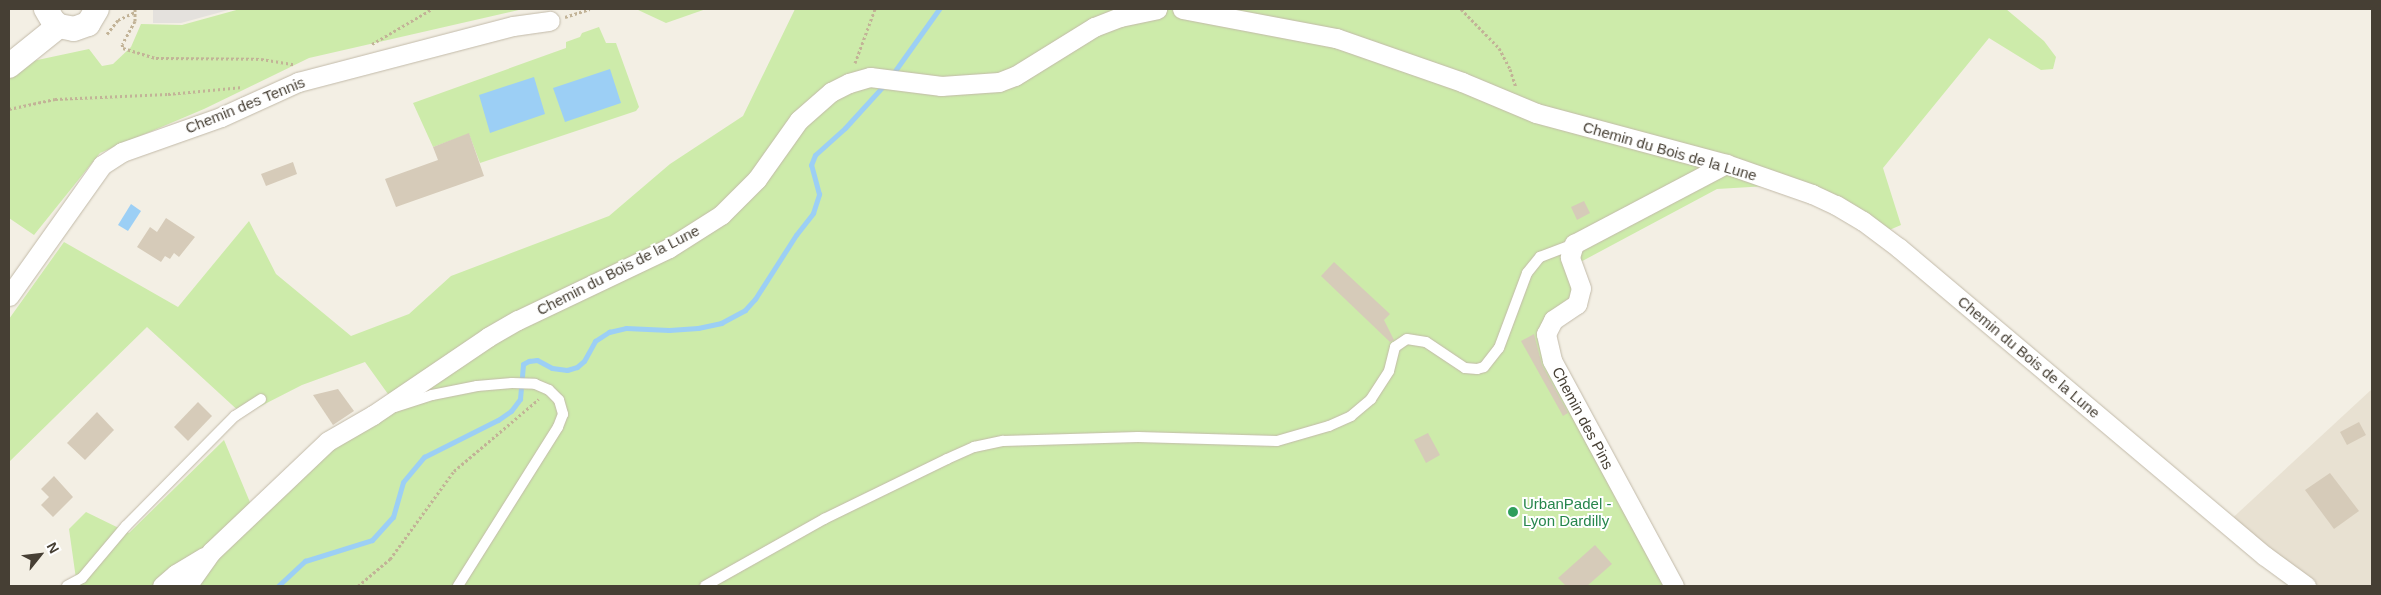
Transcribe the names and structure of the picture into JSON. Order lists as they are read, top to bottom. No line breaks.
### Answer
{"streets":{"street":["Chemin des Tennis","Chemin du Bois de la Lune","Chemin des Pins"]},"places":["UrbanPadel - Lyon Dardilly"],"north":"top right"}
